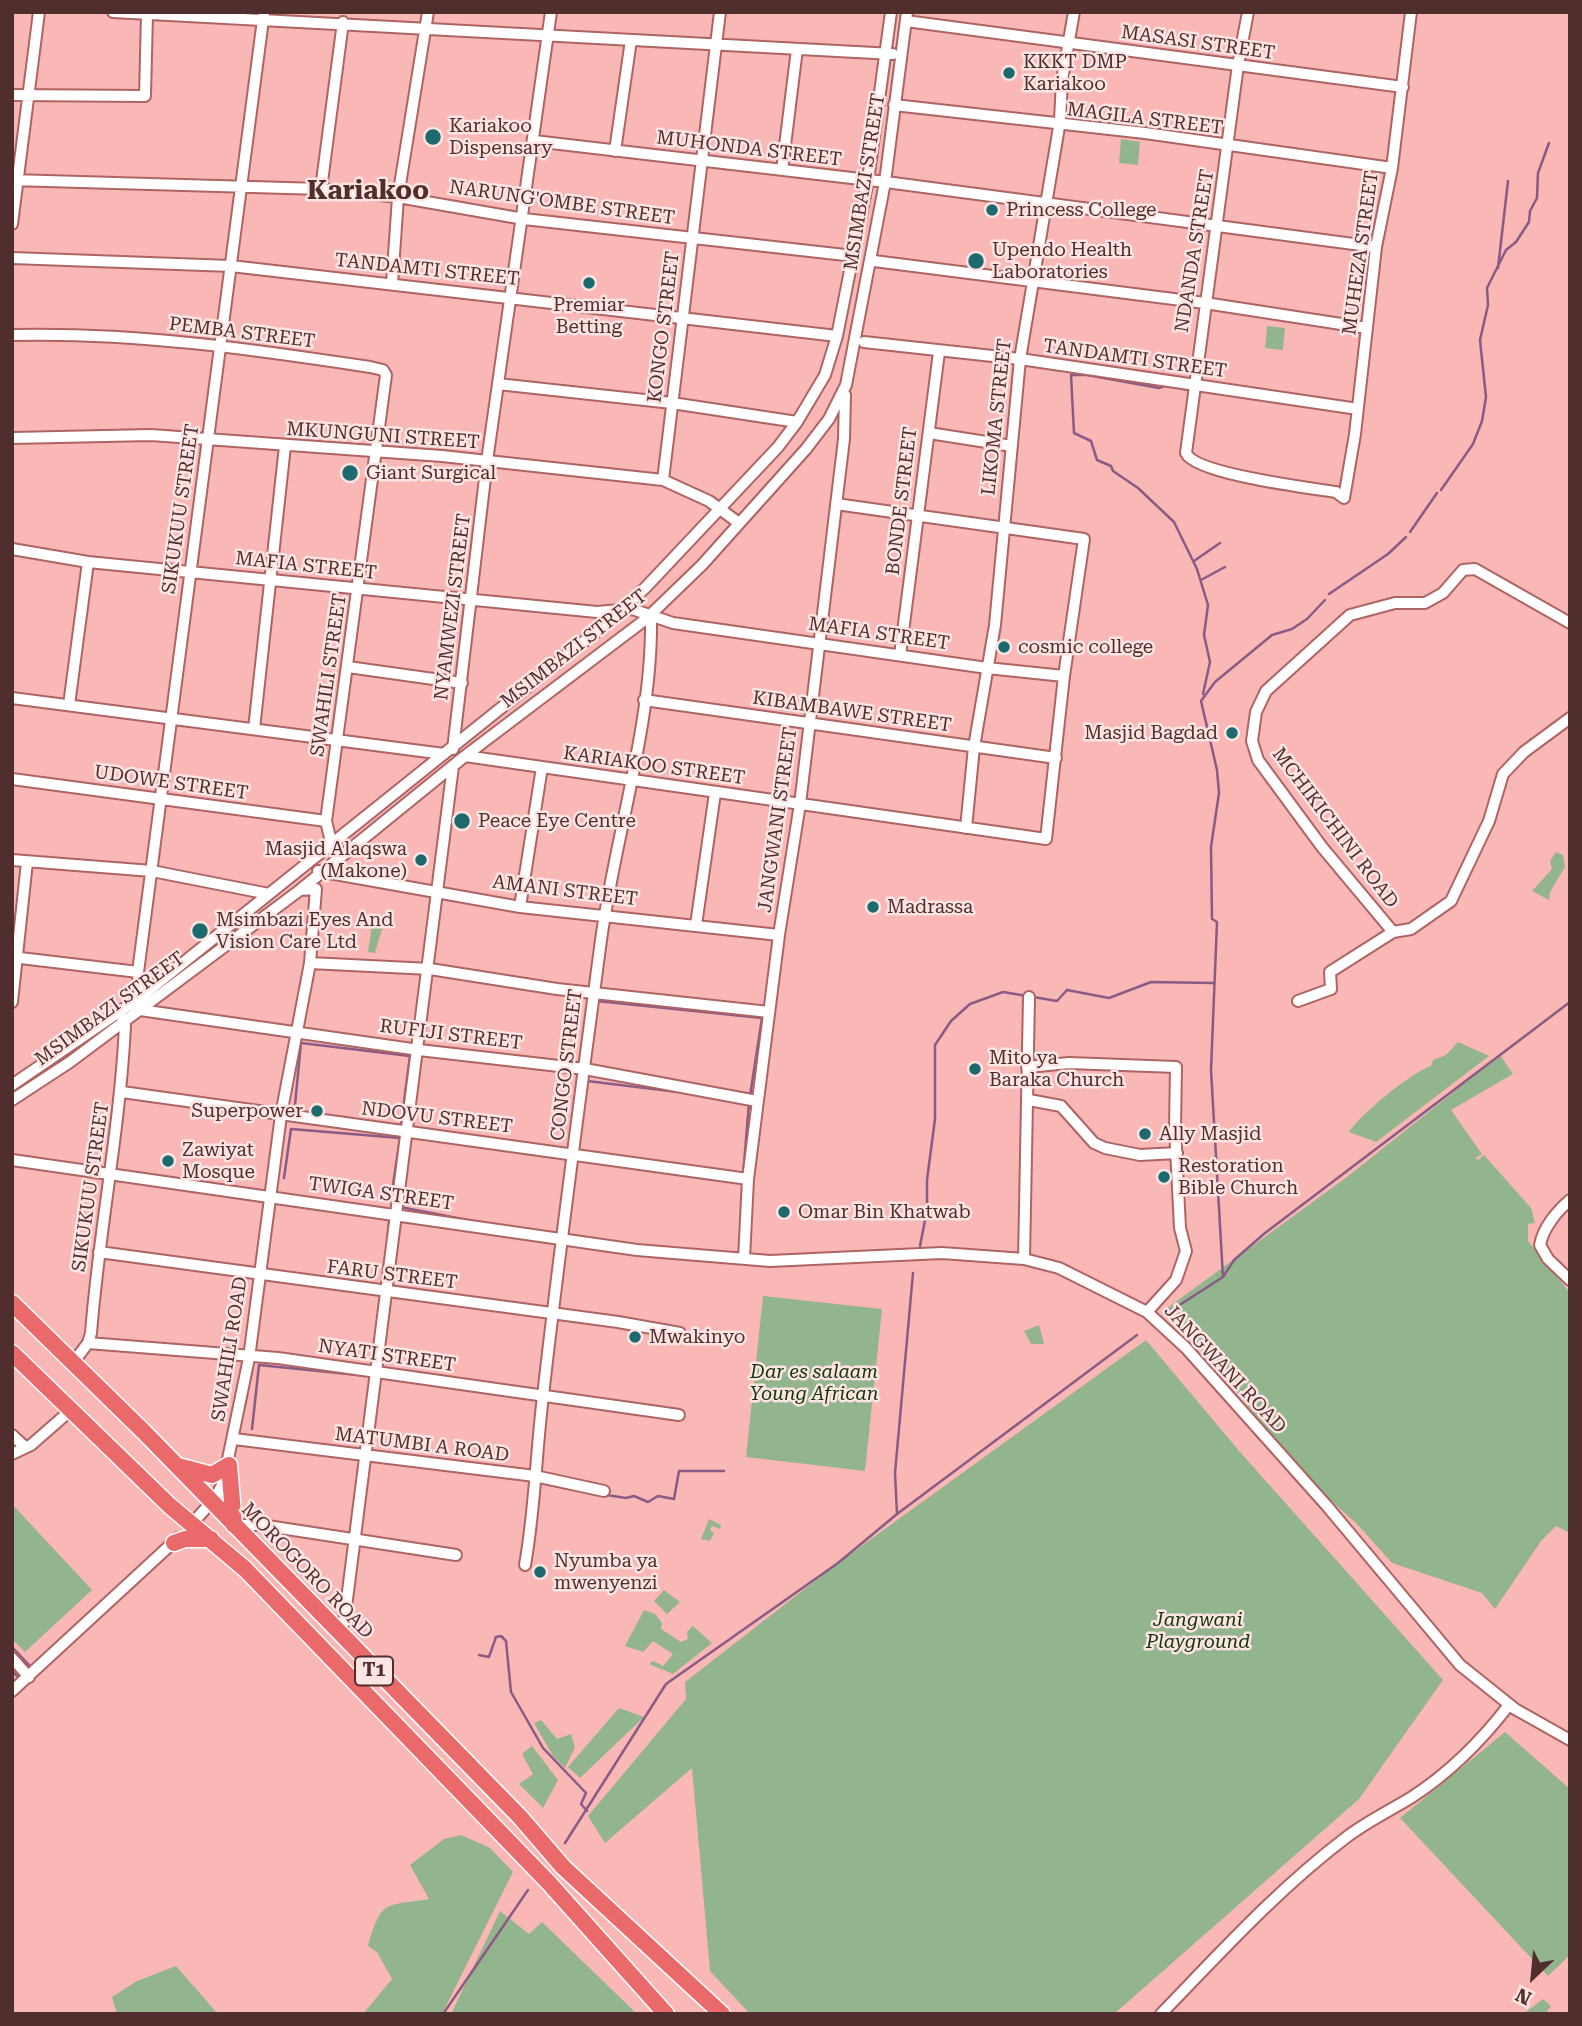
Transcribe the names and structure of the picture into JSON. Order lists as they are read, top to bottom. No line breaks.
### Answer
{"streets":{"highway":["MOROGORO ROAD","T1"],"street":["MASASI STREET","MAGILA STREET","MUHONDA STREET","MSIMBAZI STREET","NARUNG'OMBE STREET","NDANDA STREET","MUHEZA STREET","TANDAMTI STREET","KONGO STREET","PEMBA STREET","LIKOMA STREET","MKUNGUNI STREET","BONDE STREET","SIKUKUU STREET","MAFIA STREET","NYAMWEZI STREET","SWAHILI STREET","KIBAMBAWE STREET","KARIAKOO STREET","UDOWE STREET","JANGWANI STREET","MCHIKICHINI ROAD","AMANI STREET","RUFIJI STREET","CONGO STREET","NDOVU STREET","TWIGA STREET","FARU STREET","SWAHILI ROAD","NYATI STREET","JANGWANI ROAD","MATUMBI A ROAD"]},"crossings":[["MASASI STREET","MSIMBAZI STREET"],["MASASI STREET","NDANDA STREET"],["MASASI STREET","MUHEZA STREET"],["MASASI STREET","LIKOMA STREET"],["MAGILA STREET","MSIMBAZI STREET"],["MAGILA STREET","NDANDA STREET"],["MAGILA STREET","MUHEZA STREET"],["MAGILA STREET","LIKOMA STREET"],["MUHONDA STREET","MSIMBAZI STREET"],["MUHONDA STREET","NDANDA STREET"],["MUHONDA STREET","MUHEZA STREET"],["MUHONDA STREET","KONGO STREET"],["MUHONDA STREET","LIKOMA STREET"],["MUHONDA STREET","NYAMWEZI STREET"],["MSIMBAZI STREET","NARUNG'OMBE STREET"],["MSIMBAZI STREET","TANDAMTI STREET"],["MSIMBAZI STREET","MKUNGUNI STREET"],["MSIMBAZI STREET","SIKUKUU STREET"],["MSIMBAZI STREET","MAFIA STREET"],["MSIMBAZI STREET","NYAMWEZI STREET"],["MSIMBAZI STREET","SWAHILI STREET"],["MSIMBAZI STREET","KARIAKOO STREET"],["MSIMBAZI STREET","JANGWANI STREET"],["MSIMBAZI STREET","AMANI STREET"],["MSIMBAZI STREET","RUFIJI STREET"],["MSIMBAZI STREET","CONGO STREET"],["NARUNG'OMBE STREET","KONGO STREET"],["NARUNG'OMBE STREET","SIKUKUU STREET"],["NARUNG'OMBE STREET","NYAMWEZI STREET"],["NDANDA STREET","MUHEZA STREET"],["NDANDA STREET","TANDAMTI STREET"],["MUHEZA STREET","TANDAMTI STREET"],["TANDAMTI STREET","KONGO STREET"],["TANDAMTI STREET","LIKOMA STREET"],["TANDAMTI STREET","BONDE STREET"],["TANDAMTI STREET","SIKUKUU STREET"],["TANDAMTI STREET","NYAMWEZI STREET"],["KONGO STREET","MKUNGUNI STREET"],["PEMBA STREET","MKUNGUNI STREET"],["PEMBA STREET","SIKUKUU STREET"],["PEMBA STREET","SWAHILI STREET"],["LIKOMA STREET","MAFIA STREET"],["LIKOMA STREET","KIBAMBAWE STREET"],["LIKOMA STREET","KARIAKOO STREET"],["MKUNGUNI STREET","SIKUKUU STREET"],["MKUNGUNI STREET","NYAMWEZI STREET"],["MKUNGUNI STREET","SWAHILI STREET"],["BONDE STREET","MAFIA STREET"],["SIKUKUU STREET","MAFIA STREET"],["SIKUKUU STREET","UDOWE STREET"],["SIKUKUU STREET","RUFIJI STREET"],["SIKUKUU STREET","NDOVU STREET"],["SIKUKUU STREET","TWIGA STREET"],["SIKUKUU STREET","FARU STREET"],["SIKUKUU STREET","NYATI STREET"],["SIKUKUU STREET","MOROGORO ROAD"],["MAFIA STREET","NYAMWEZI STREET"],["MAFIA STREET","SWAHILI STREET"],["MAFIA STREET","JANGWANI STREET"],["MAFIA STREET","CONGO STREET"],["SWAHILI STREET","UDOWE STREET"],["KIBAMBAWE STREET","KARIAKOO STREET"],["KIBAMBAWE STREET","JANGWANI STREET"],["KIBAMBAWE STREET","CONGO STREET"],["KARIAKOO STREET","JANGWANI STREET"],["KARIAKOO STREET","CONGO STREET"],["JANGWANI STREET","AMANI STREET"],["JANGWANI STREET","RUFIJI STREET"],["JANGWANI STREET","NDOVU STREET"],["JANGWANI STREET","TWIGA STREET"],["JANGWANI STREET","JANGWANI ROAD"],["AMANI STREET","CONGO STREET"],["RUFIJI STREET","CONGO STREET"],["CONGO STREET","NDOVU STREET"],["CONGO STREET","TWIGA STREET"],["CONGO STREET","FARU STREET"],["CONGO STREET","NYATI STREET"],["CONGO STREET","MATUMBI A ROAD"],["TWIGA STREET","SWAHILI ROAD"],["TWIGA STREET","JANGWANI ROAD"],["FARU STREET","SWAHILI ROAD"],["SWAHILI ROAD","NYATI STREET"],["SWAHILI ROAD","MATUMBI A ROAD"],["SWAHILI ROAD","MOROGORO ROAD"],["SWAHILI ROAD","T1"]],"districts":["Kariakoo"],"parks":["Dar es salaam Young African","Jangwani Playground"],"places":["KKKT DMP Kariakoo","Kariakoo Dispensary","Princess College","Upendo Health Laboratories","Premiar Betting","Giant Surgical","cosmic college","Masjid Bagdad","Peace Eye Centre","Masjid Alaqswa (Makone)","Madrassa","Msimbazi Eyes And Vision Care Ltd","Mito ya Baraka Church","Superpower","Ally Masjid","Zawiyat Mosque","Restoration Bible Church","Omar Bin Khatwab","Mwakinyo","Nyumba ya mwenyenzi"],"north":"bottom left"}
